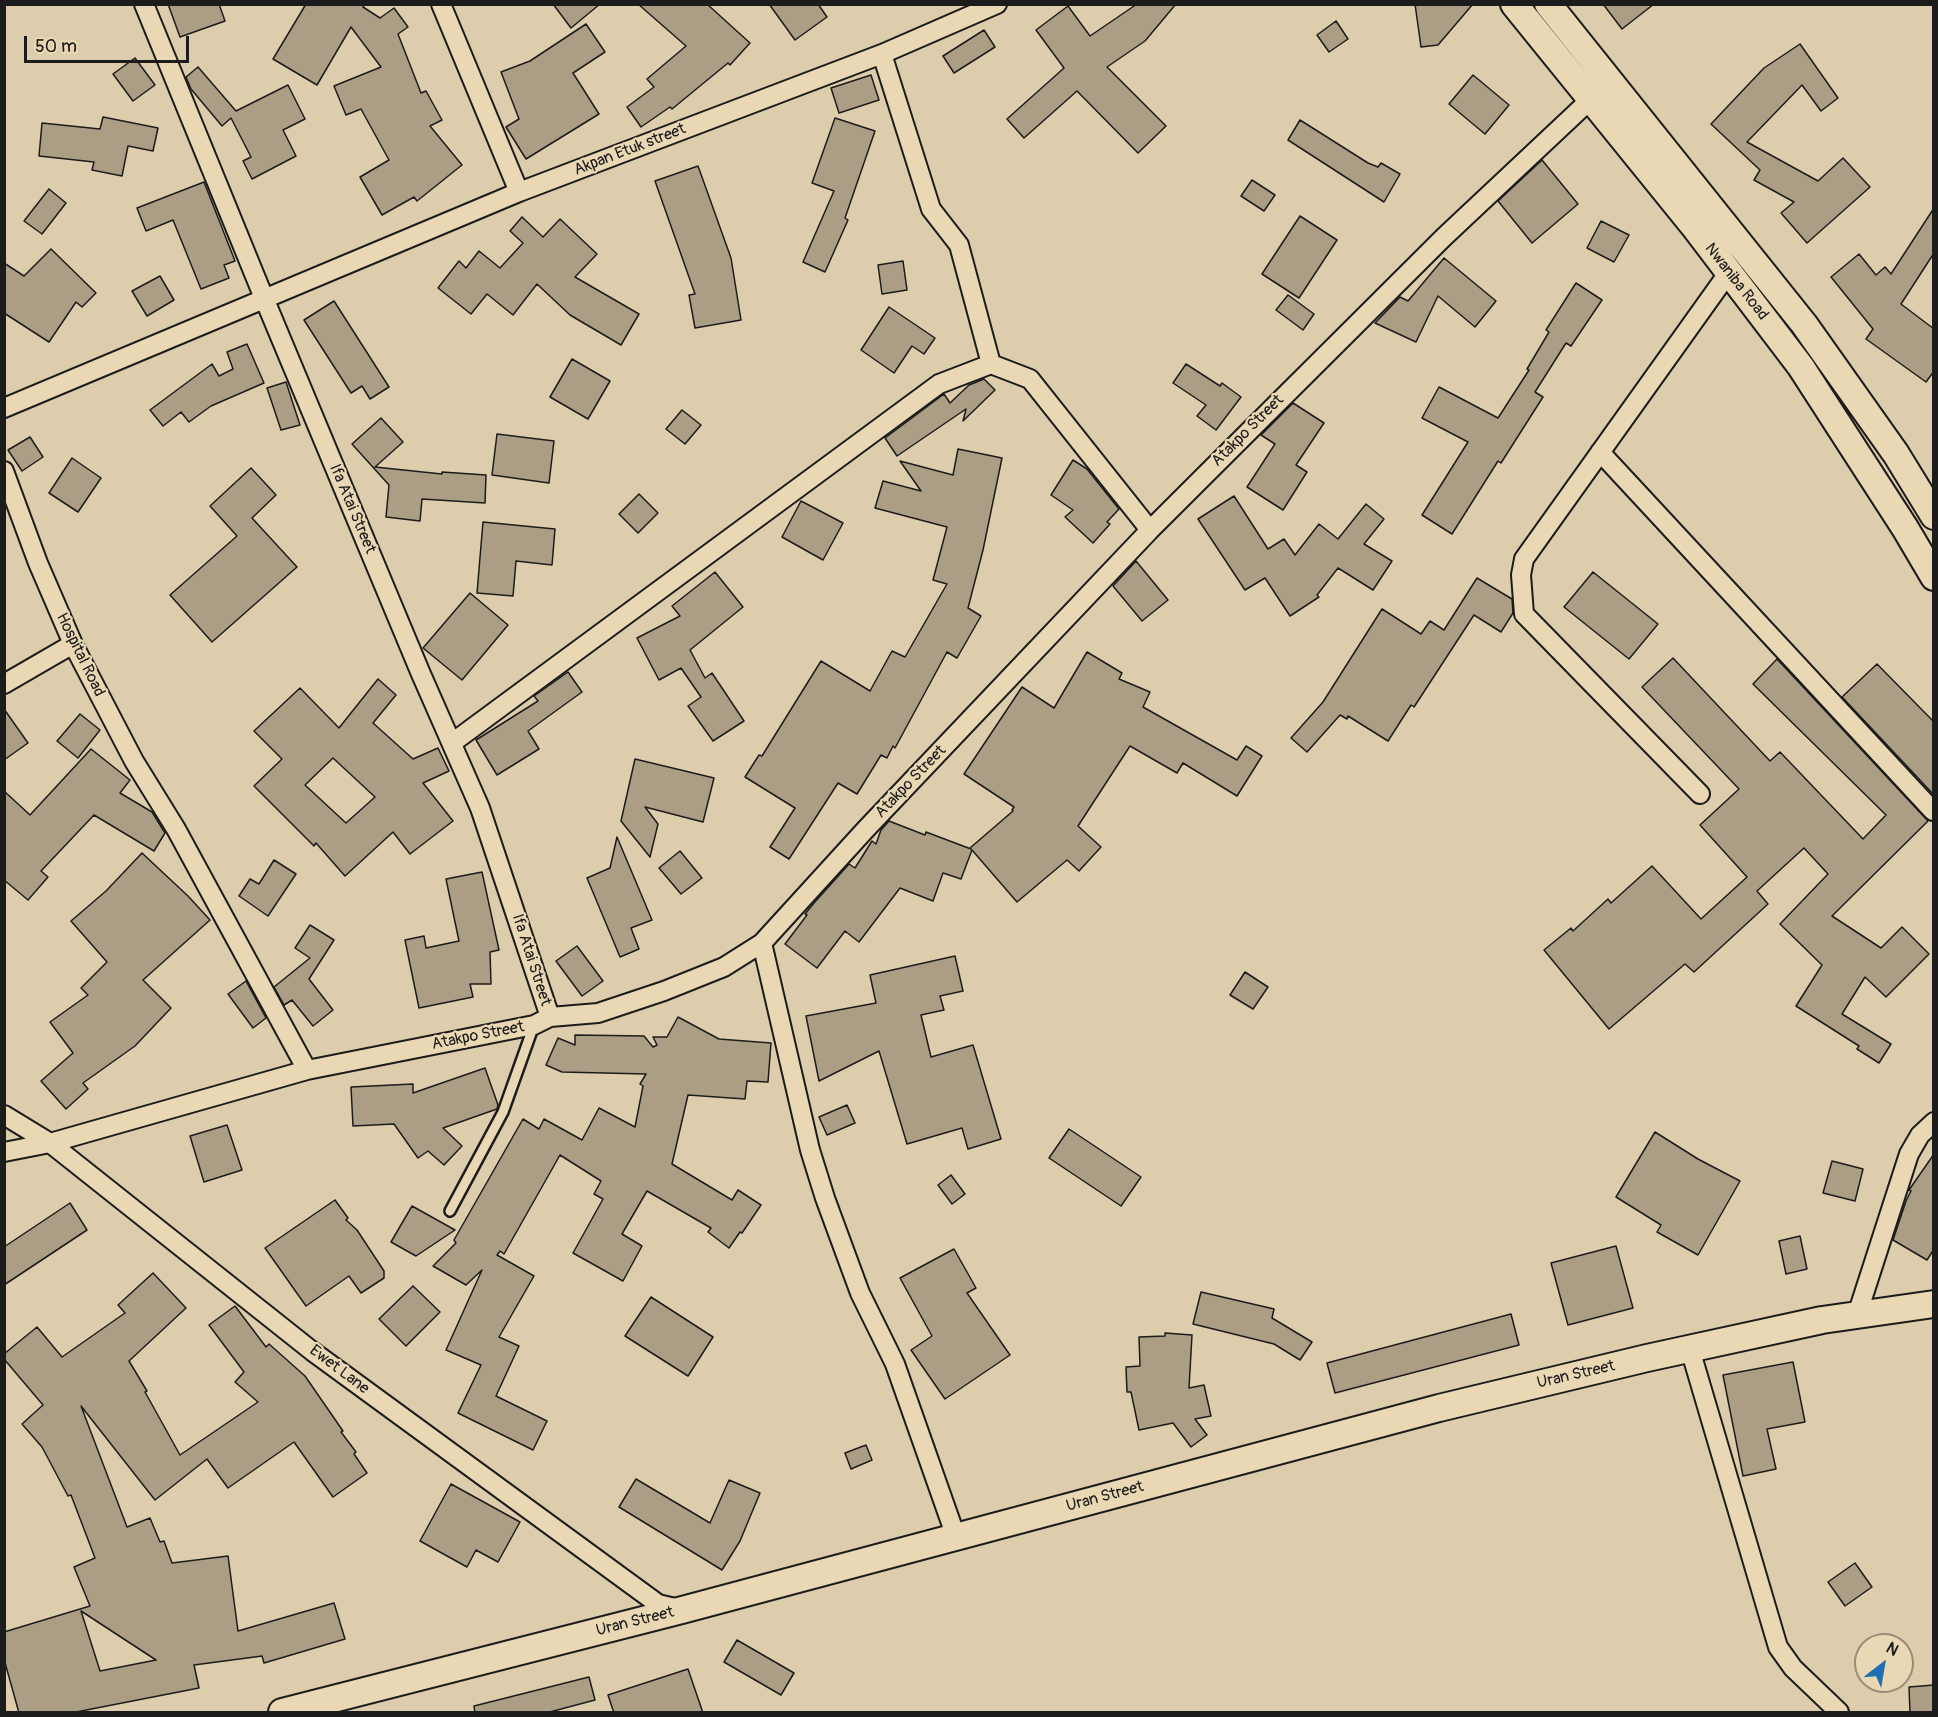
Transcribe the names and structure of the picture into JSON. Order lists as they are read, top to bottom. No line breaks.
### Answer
{"streets":{"street":["Akpan Etuk street","Nwaniba Road","Atakpo Street","Ifa Atai Street","Hospital Road","Ewet Lane","Uran Street"]},"crossings":[["Akpan Etuk street","Ifa Atai Street"],["Nwaniba Road","Atakpo Street"],["Atakpo Street","Ifa Atai Street"],["Atakpo Street","Hospital Road"],["Atakpo Street","Ewet Lane"],["Ewet Lane","Uran Street"]],"scale_bar":"50 m","north":"top right"}
